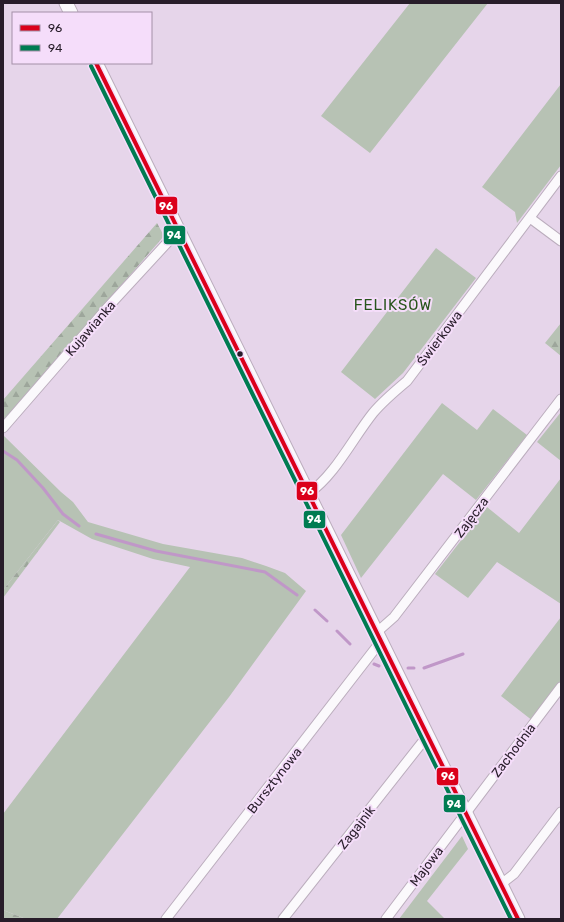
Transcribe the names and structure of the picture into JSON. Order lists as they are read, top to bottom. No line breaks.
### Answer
{"streets":{"street":["Kujawianka","Świerkowa","Zajęcza","Zachodnia","Bursztynowa","Zagajnik","Majowa"]},"crossings":[["Zajęcza","Bursztynowa"],["Zachodnia","Majowa"]],"districts":["FELIKSÓW"],"lines":["transit line 96","transit line 94"],"legend":["96","94"]}
